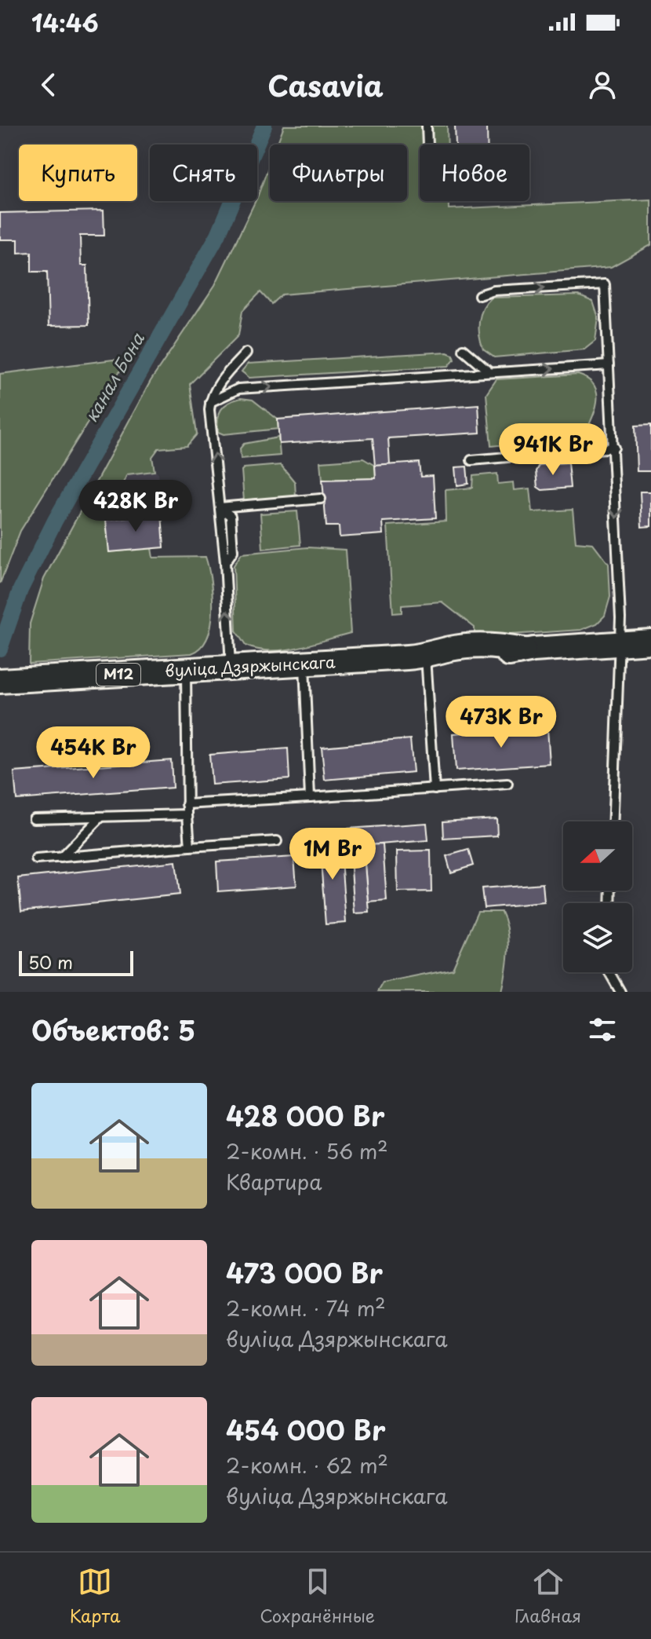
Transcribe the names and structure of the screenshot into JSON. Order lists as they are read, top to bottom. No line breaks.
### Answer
{"streets":{"main road":["вуліца Дзяржынскага","М12"]},"crossings":[["вуліца Дзяржынскага","М12"]],"water":["канал Бона"],"scale_bar":"50 m","north":"left","page":{"status":"14:46","header":"Casavia","chip":["Купить","Снять","Фильтры","Новое"],"price":["941K Br","428K Br","473K Br","454K Br","1M Br"],"scale":"50 m","heading":"Объектов: 5","list":[{"name":"428 000 Br","note":"2-комн. · 56 m² · Квартира"},{"name":"473 000 Br","note":"2-комн. · 74 m² · вуліца Дзяржынскага"},{"name":"454 000 Br","note":"2-комн. · 62 m² · вуліца Дзяржынскага"}],"tabs":["Карта","Сохранённые","Главная"]}}
